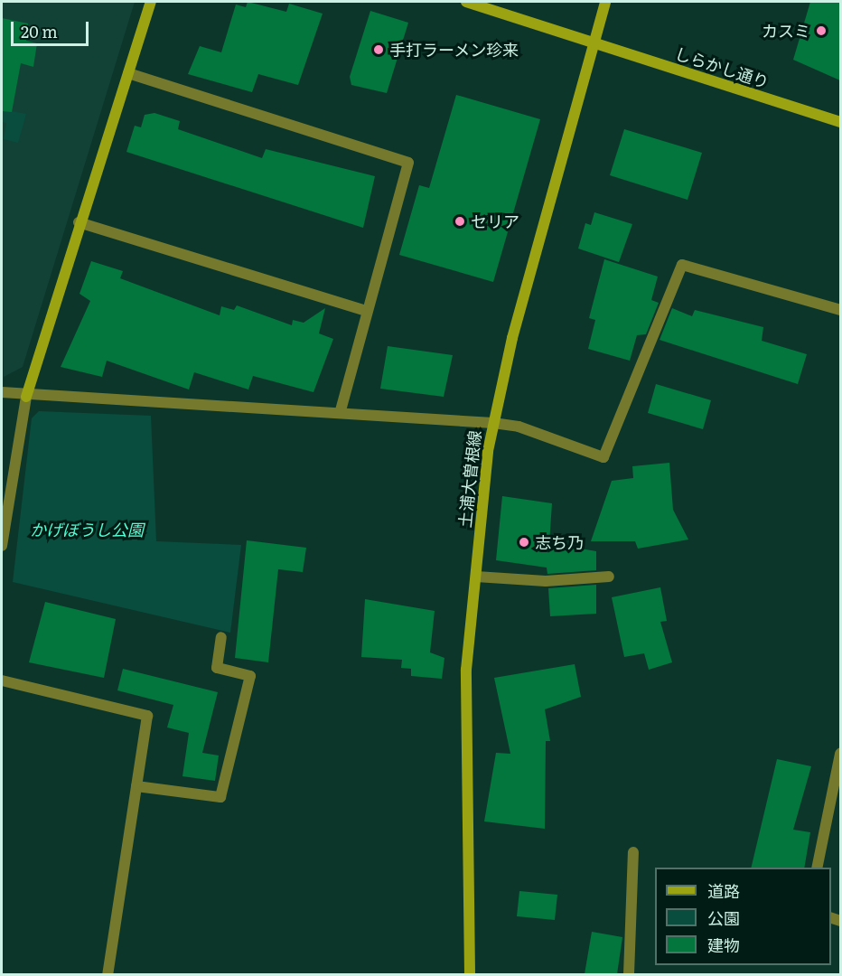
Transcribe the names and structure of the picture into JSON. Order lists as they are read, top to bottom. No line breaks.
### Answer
{"streets":{"main road":["しらかし通り","土浦大曽根線"]},"crossings":[["しらかし通り","土浦大曽根線"]],"parks":["かげぼうし公園"],"places":["カスミ","手打ラーメン珍来","セリア","志ち乃"],"legend":["道路","公園","建物"],"scale_bar":"20 m"}
